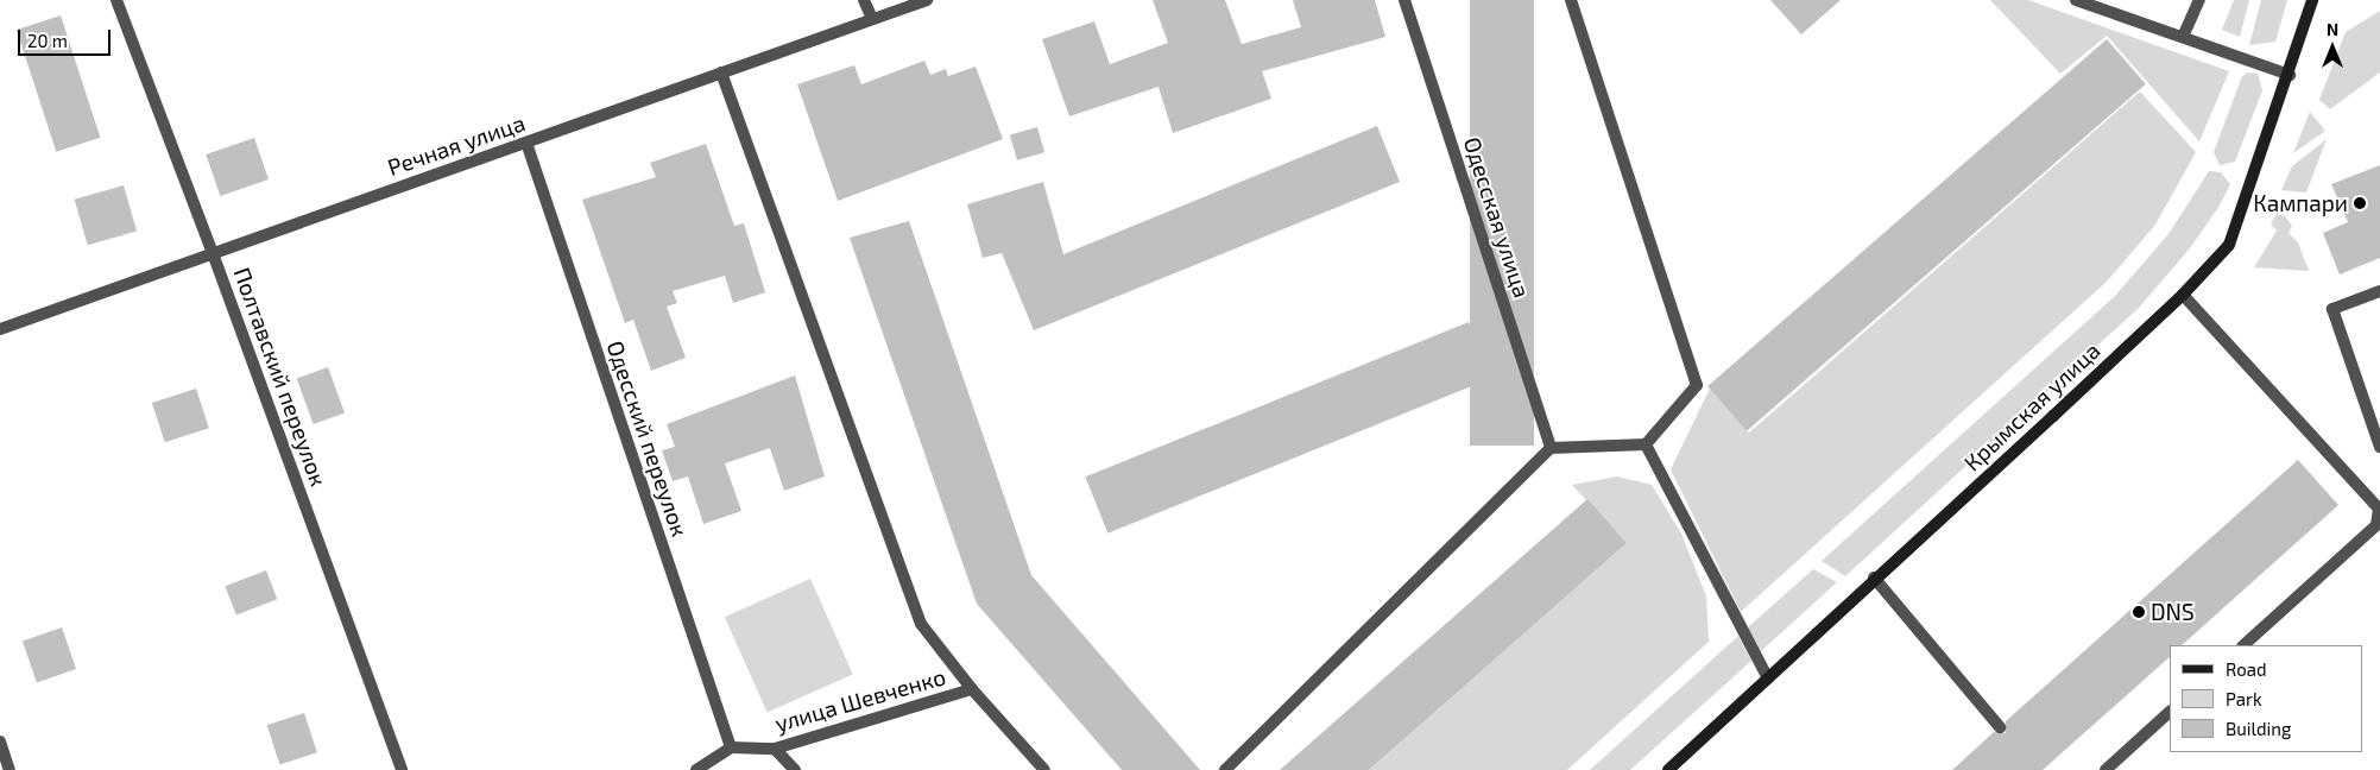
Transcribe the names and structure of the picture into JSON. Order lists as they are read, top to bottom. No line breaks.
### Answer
{"streets":{"main road":["Крымская улица"],"street":["Речная улица","Одесская улица","Полтавский переулок","Одесский переулок","улица Шевченко"]},"crossings":[["Речная улица","Полтавский переулок"],["Речная улица","Одесский переулок"],["Одесский переулок","улица Шевченко"]],"places":["Кампари","DNS"],"legend":["Road","Park","Building"],"scale_bar":"20 m","north":"top"}
